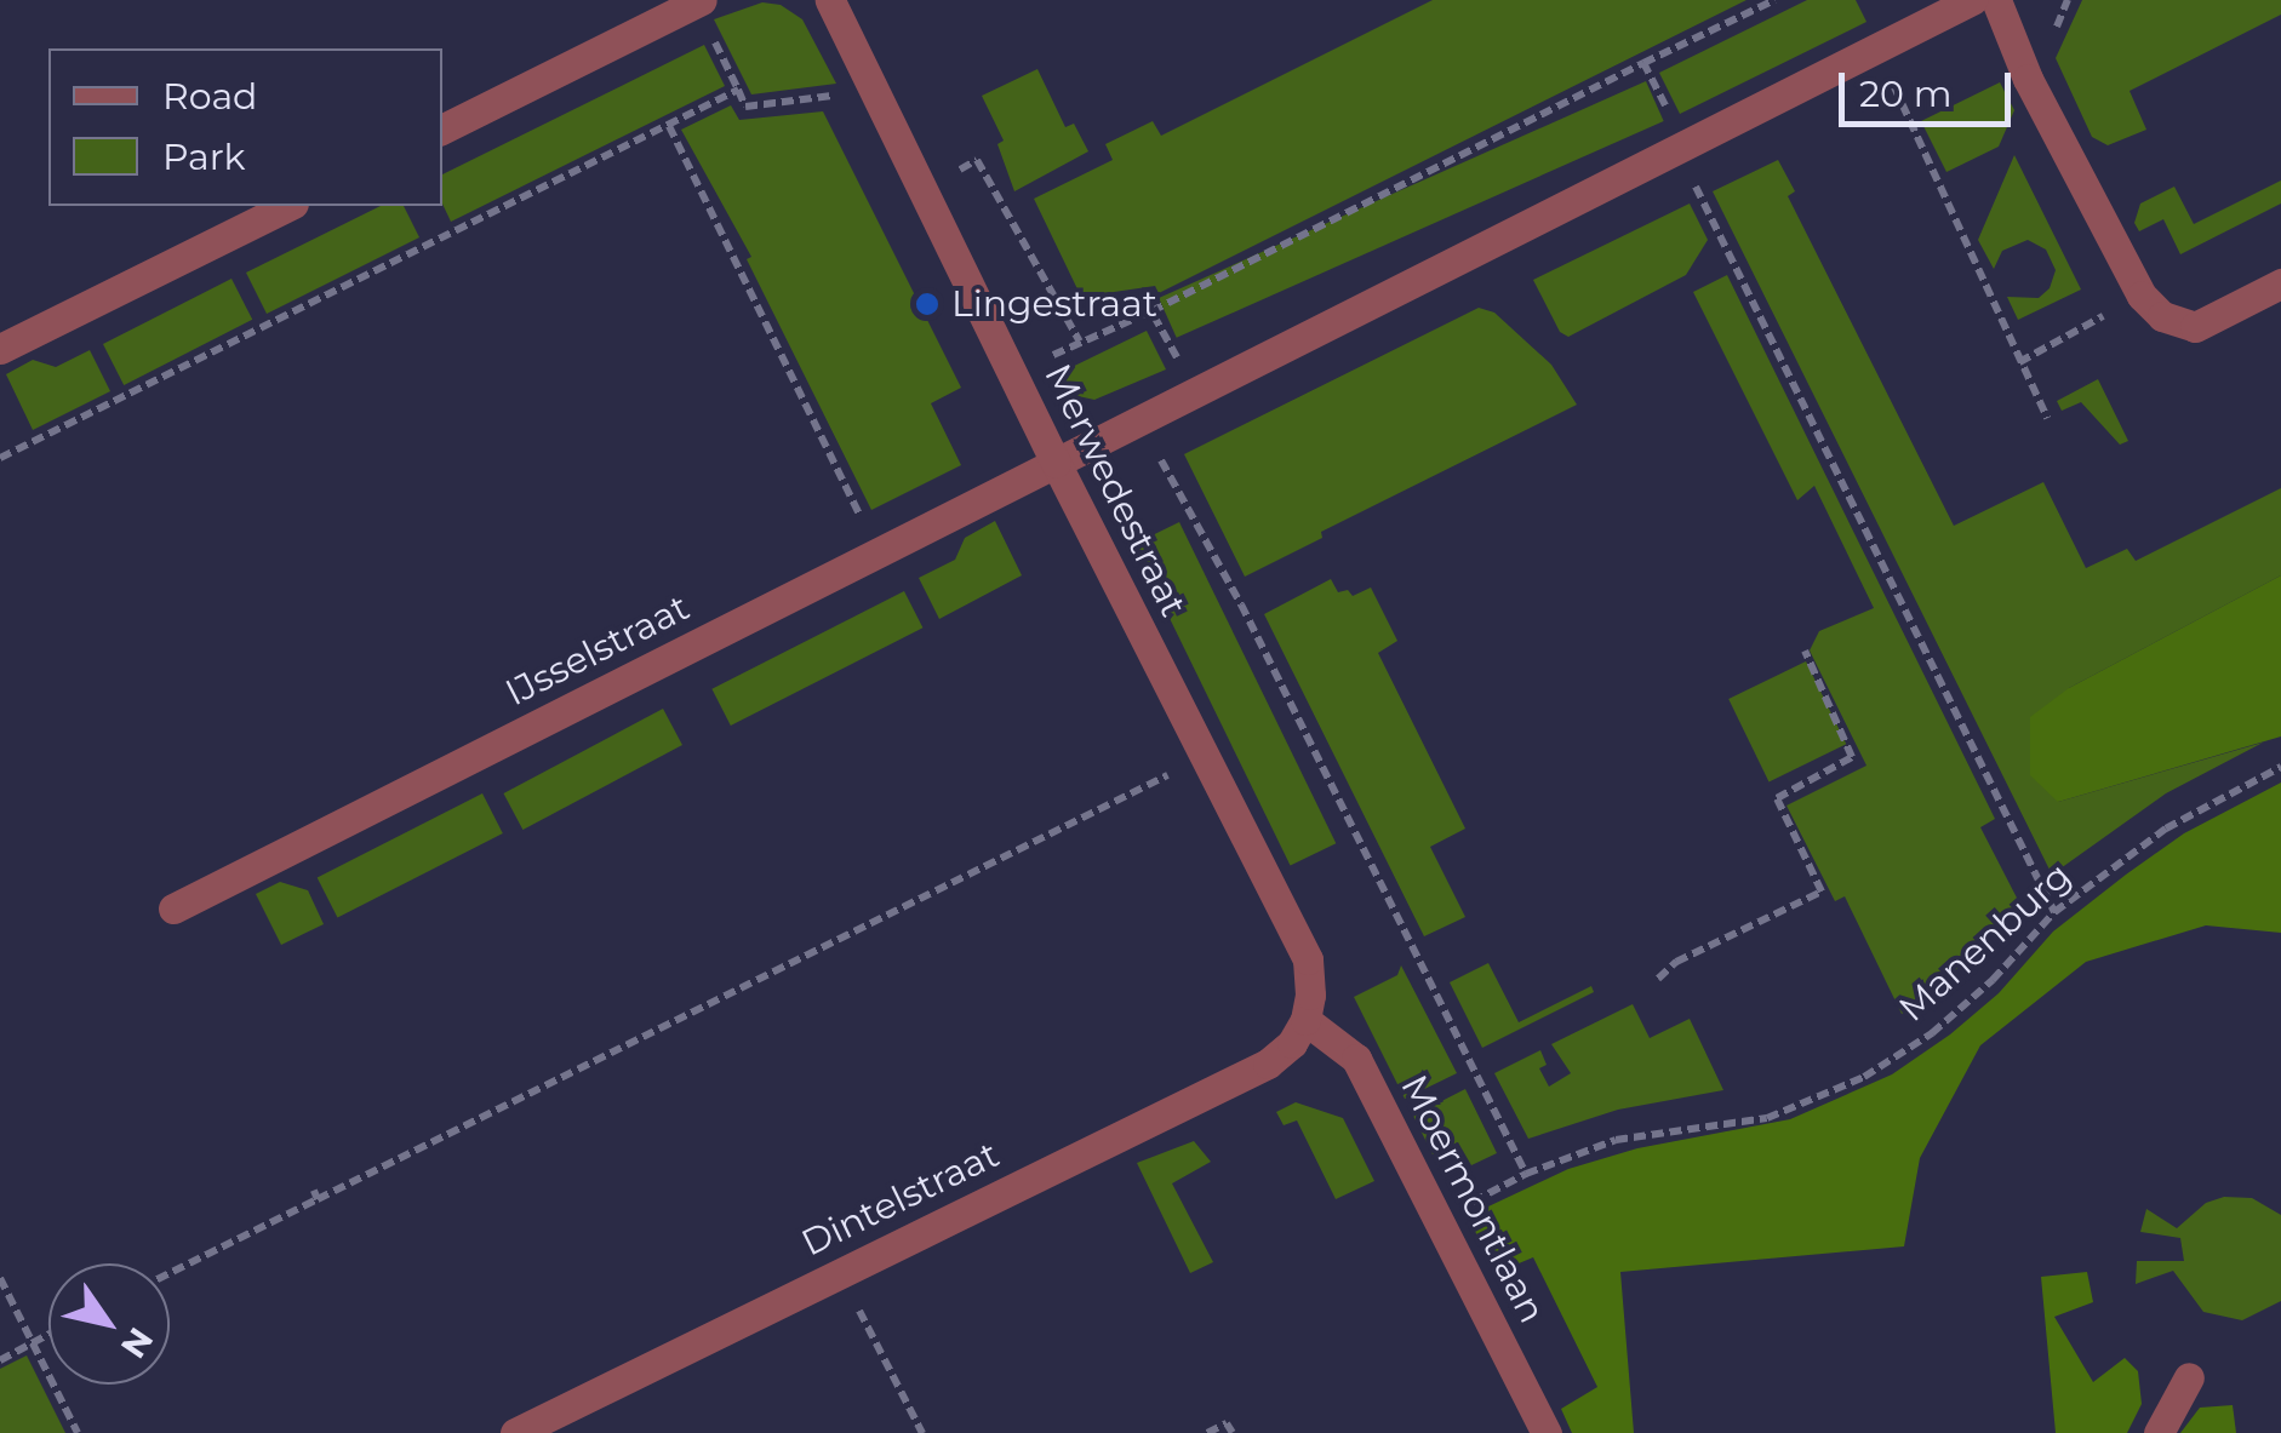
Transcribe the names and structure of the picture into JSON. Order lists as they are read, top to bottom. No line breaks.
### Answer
{"streets":{"street":["Merwedestraat","IJsselstraat","Dintelstraat","Moermontlaan"],"path":["Manenburg"]},"crossings":[["Merwedestraat","IJsselstraat"],["Merwedestraat","Dintelstraat"],["Merwedestraat","Moermontlaan"],["Manenburg","Moermontlaan"],["Dintelstraat","Moermontlaan"]],"places":["Lingestraat"],"legend":["Road","Park"],"scale_bar":"20 m","north":"bottom right"}
